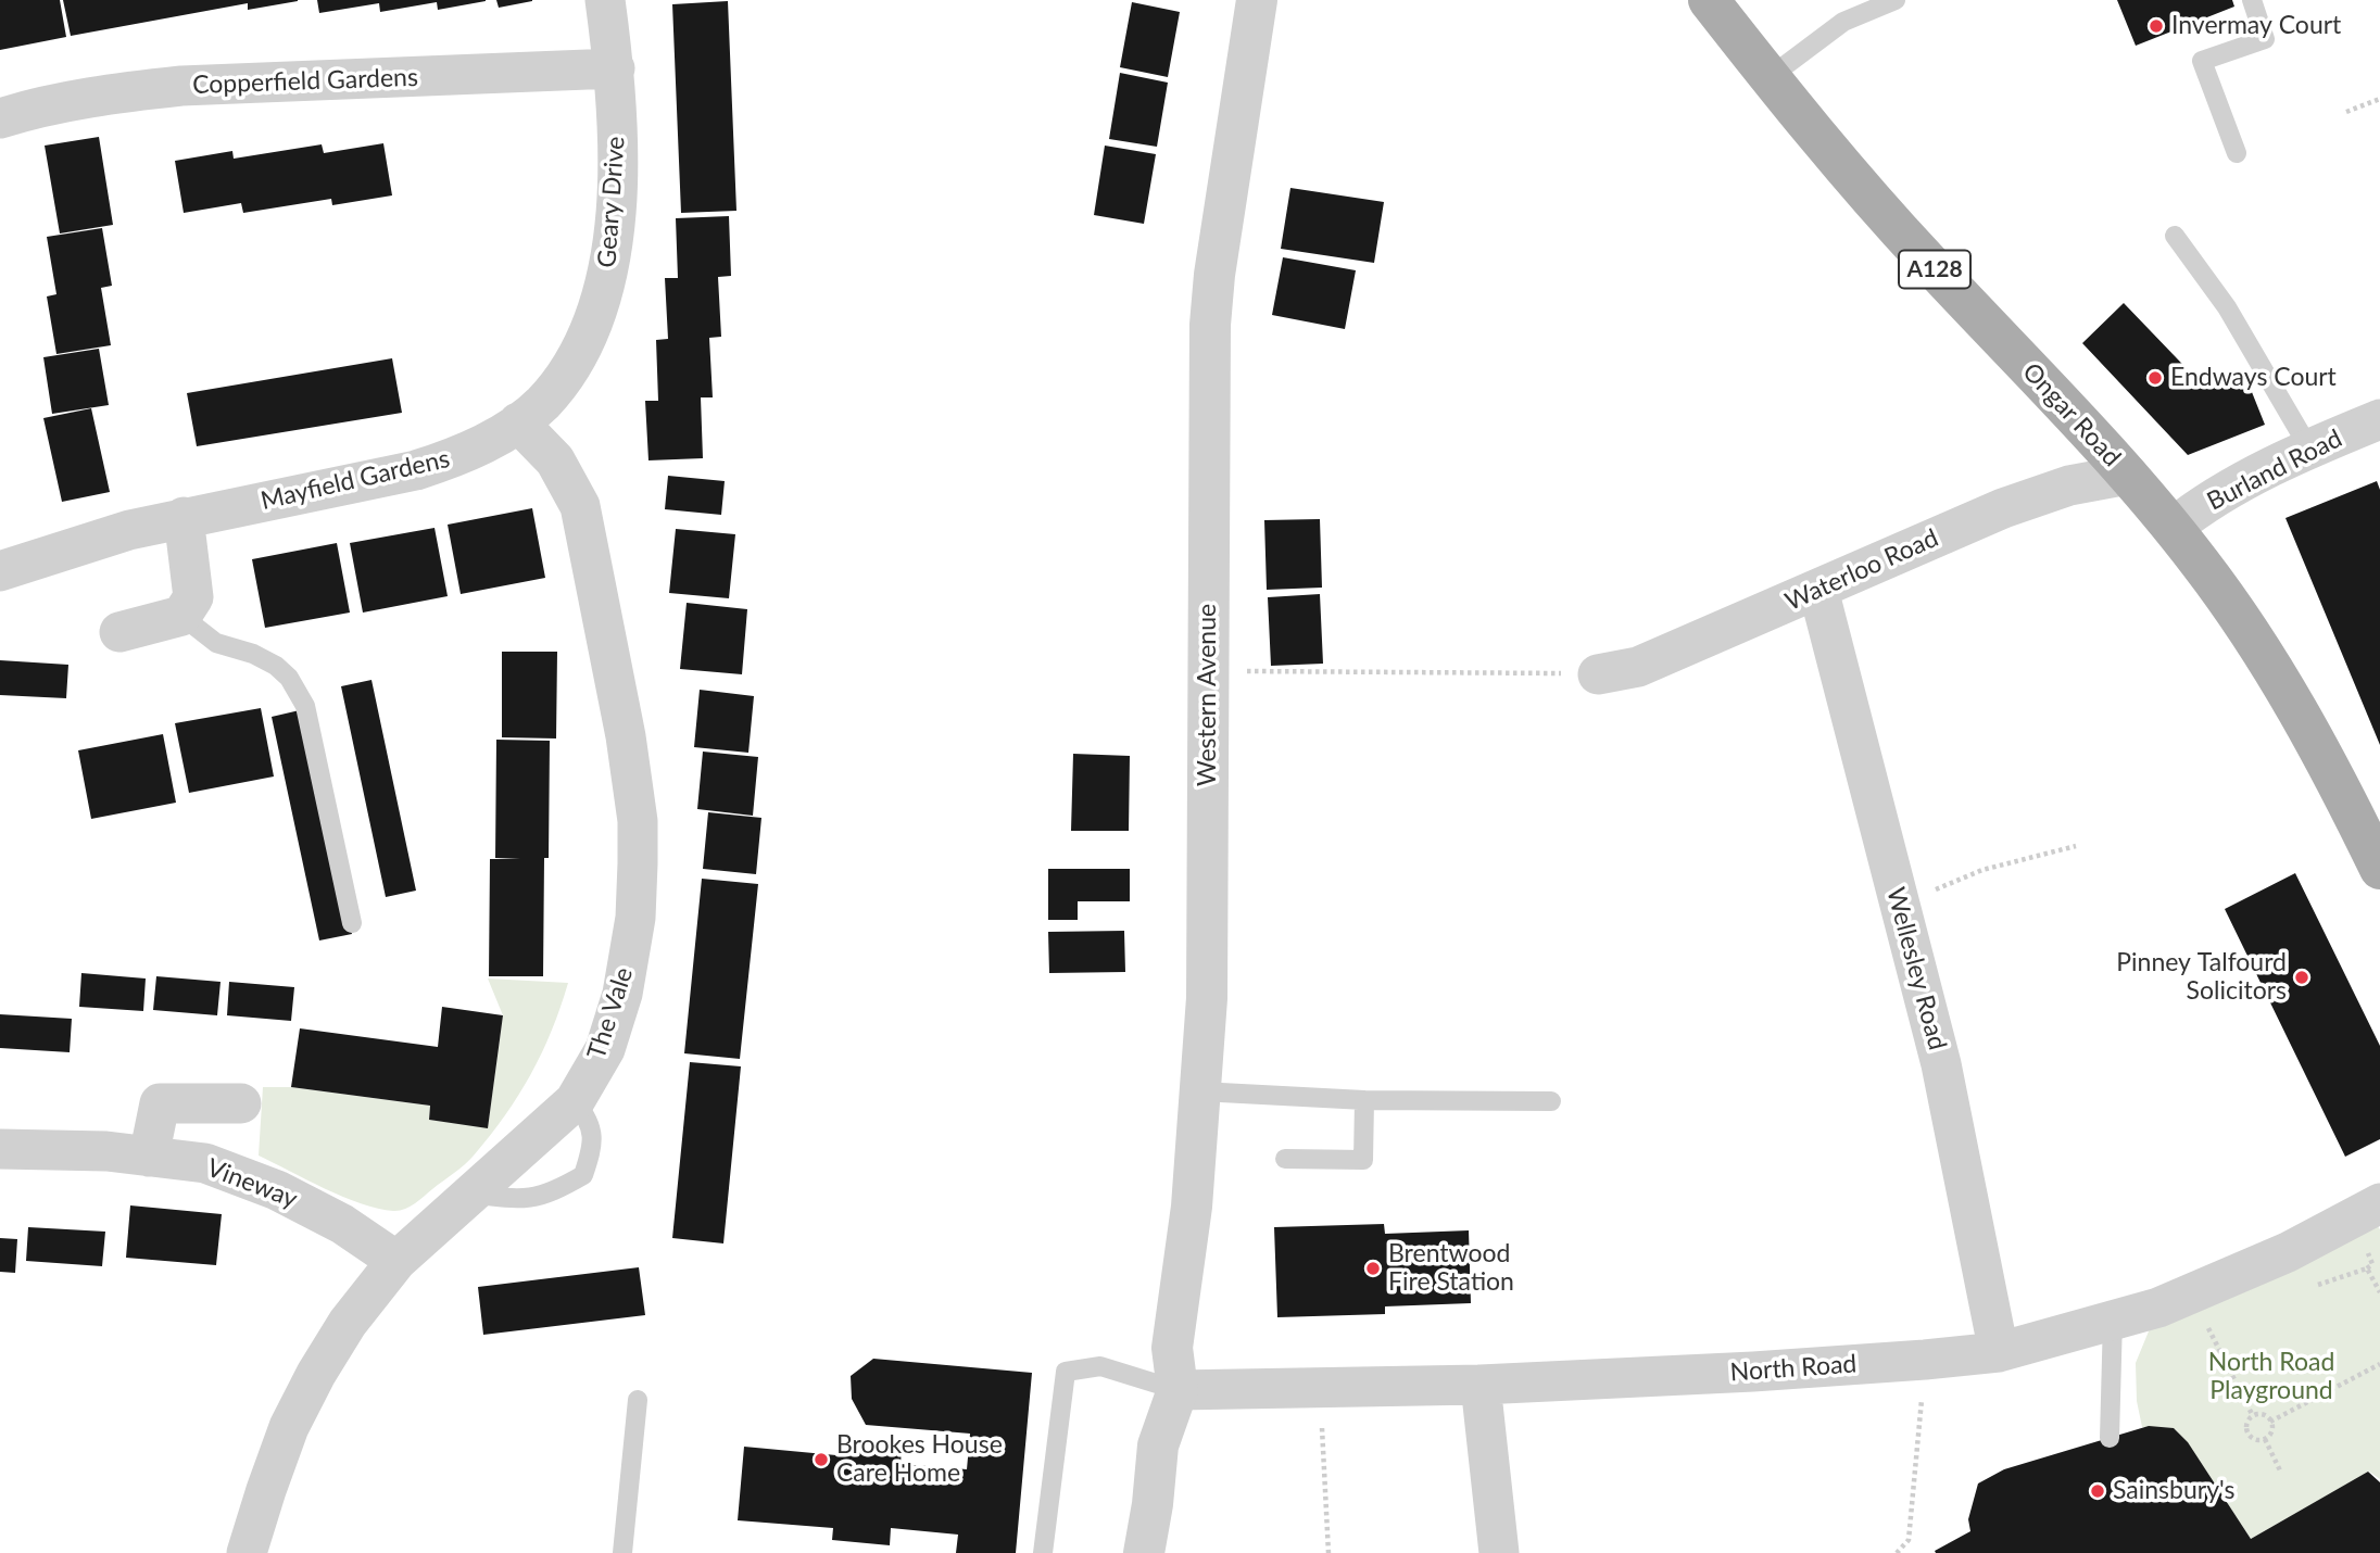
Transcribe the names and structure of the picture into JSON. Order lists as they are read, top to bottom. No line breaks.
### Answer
{"streets":{"main road":["A128","Ongar Road"],"street":["Copperfield Gardens","Geary Drive","Burland Road","Mayfield Gardens","Waterloo Road","Western Avenue","Wellesley Road","The Vale","Vineway","North Road"]},"crossings":[["Copperfield Gardens","Geary Drive"],["Geary Drive","Mayfield Gardens"],["Geary Drive","The Vale"],["Ongar Road","Burland Road"],["Ongar Road","Waterloo Road"],["Mayfield Gardens","The Vale"],["Waterloo Road","Wellesley Road"],["Western Avenue","North Road"],["Wellesley Road","North Road"],["The Vale","Vineway"]],"parks":["North Road Playground"],"places":["Invermay Court","Endways Court","Pinney Talfourd Solicitors","Brentwood Fire Station","Brookes House Care Home","Sainsbury's"]}
